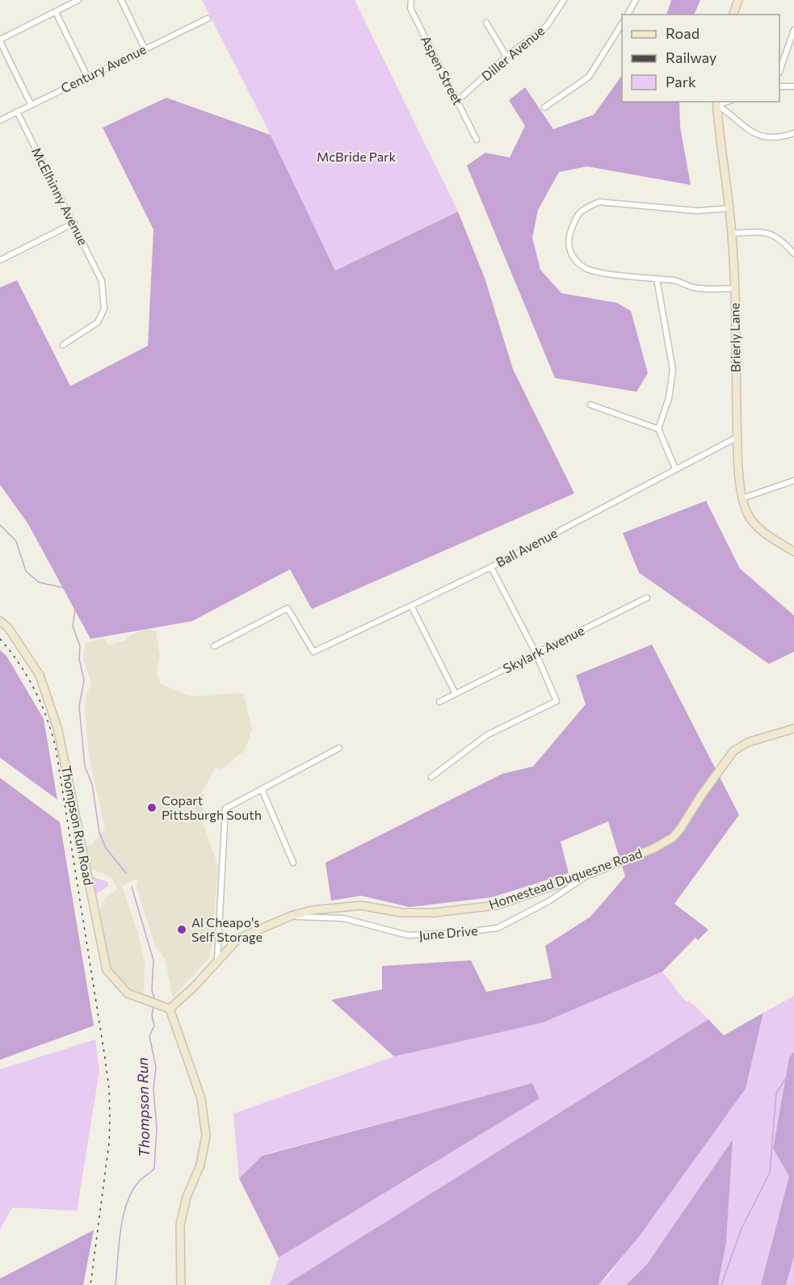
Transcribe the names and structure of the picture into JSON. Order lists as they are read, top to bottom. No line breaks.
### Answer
{"streets":{"street":["Diller Avenue","Century Avenue","Aspen Street","McElhinny Avenue","Brierly Lane","Ball Avenue","Skylark Avenue","Thompson Run Road","Homestead Duquesne Road","June Drive"]},"crossings":[["Diller Avenue","Aspen Street"],["Century Avenue","McElhinny Avenue"],["Brierly Lane","Ball Avenue"],["Thompson Run Road","Homestead Duquesne Road"],["Homestead Duquesne Road","June Drive"]],"water":["Thompson Run"],"parks":["McBride Park"],"places":["Copart Pittsburgh South","Al Cheapo's Self Storage"],"legend":["Road","Railway","Park"]}
